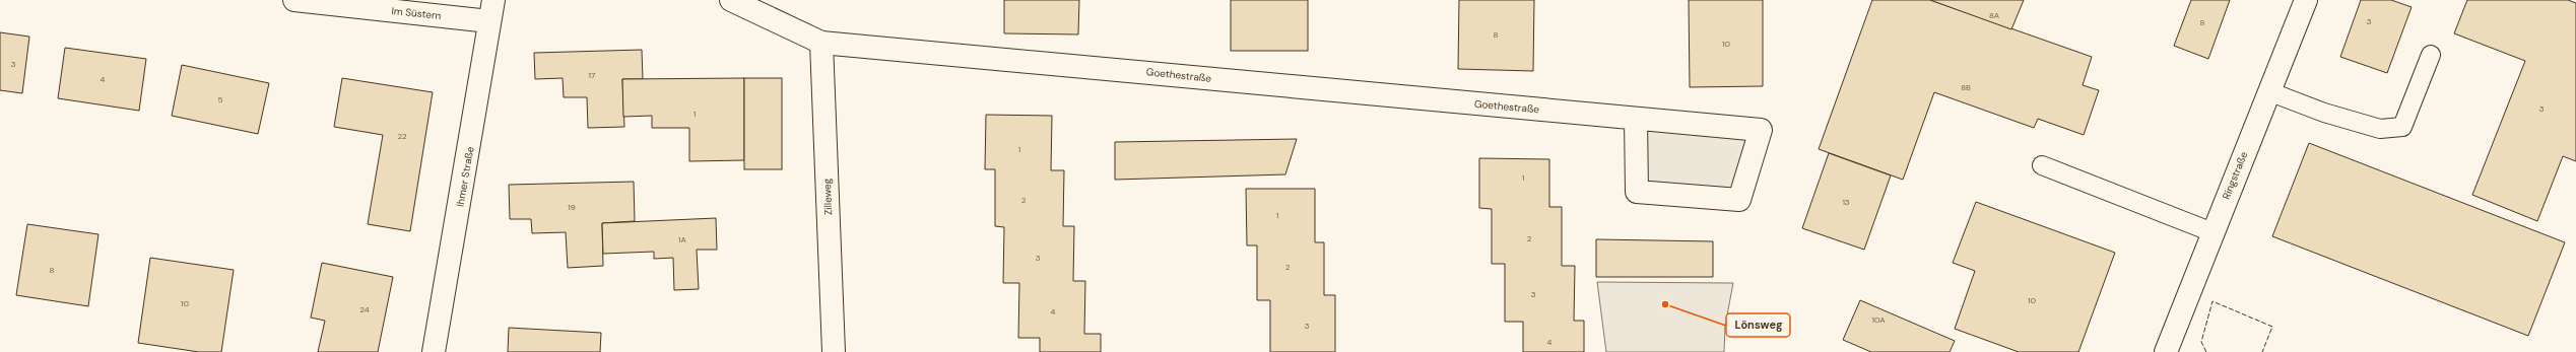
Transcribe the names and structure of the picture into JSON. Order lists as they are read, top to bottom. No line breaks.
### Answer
{"streets":{"street":["Im Süstern","Goethestraße","Ringstraße","Ihmer Straße","Zilleweg"]},"crossings":[["Im Süstern","Ihmer Straße"],["Goethestraße","Zilleweg"]],"places":["Lönsweg"],"house_numbers":["8A","3","8","8","10","3","17","4","8B","5","3","1","22","1","1","2","13","19","1","2","1A","3","2","8","3","10","10","24","4","10A","3","4"]}
